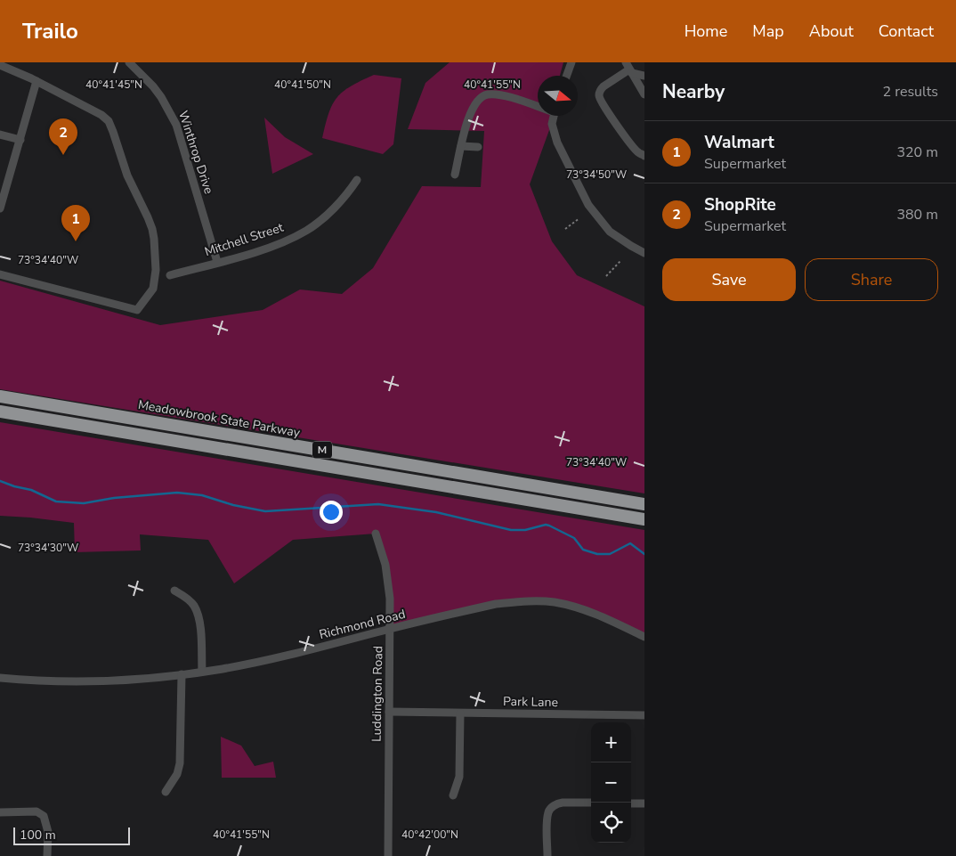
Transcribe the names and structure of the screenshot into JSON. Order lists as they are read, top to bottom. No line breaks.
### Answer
{"streets":{"highway":["Meadowbrook State Parkway","M"],"street":["Winthrop Drive","Mitchell Street","Richmond Road","Luddington Road","Park Lane"]},"crossings":[["Winthrop Drive","Mitchell Street"],["Richmond Road","Luddington Road"],["Luddington Road","Park Lane"]],"scale_bar":"100 m","north":"right","page":{"header":"Trailo","nav":["Home","Map","About","Contact"],"heading":["Nearby","2 results"],"pins":["2","1"],"list":[{"mark":"1","name":"Walmart","note":"Supermarket","value":"320 m"},{"mark":"2","name":"ShopRite","note":"Supermarket","value":"380 m"}],"buttons":["Save","Share"],"map_buttons":["+","−"],"scale":"100 m"},"coordinates":["40°41'45\"N","40°41'50\"N","40°41'55\"N","73°34'50\"W","73°34'40\"W","73°34'30\"W","40°42'00\"N"]}
